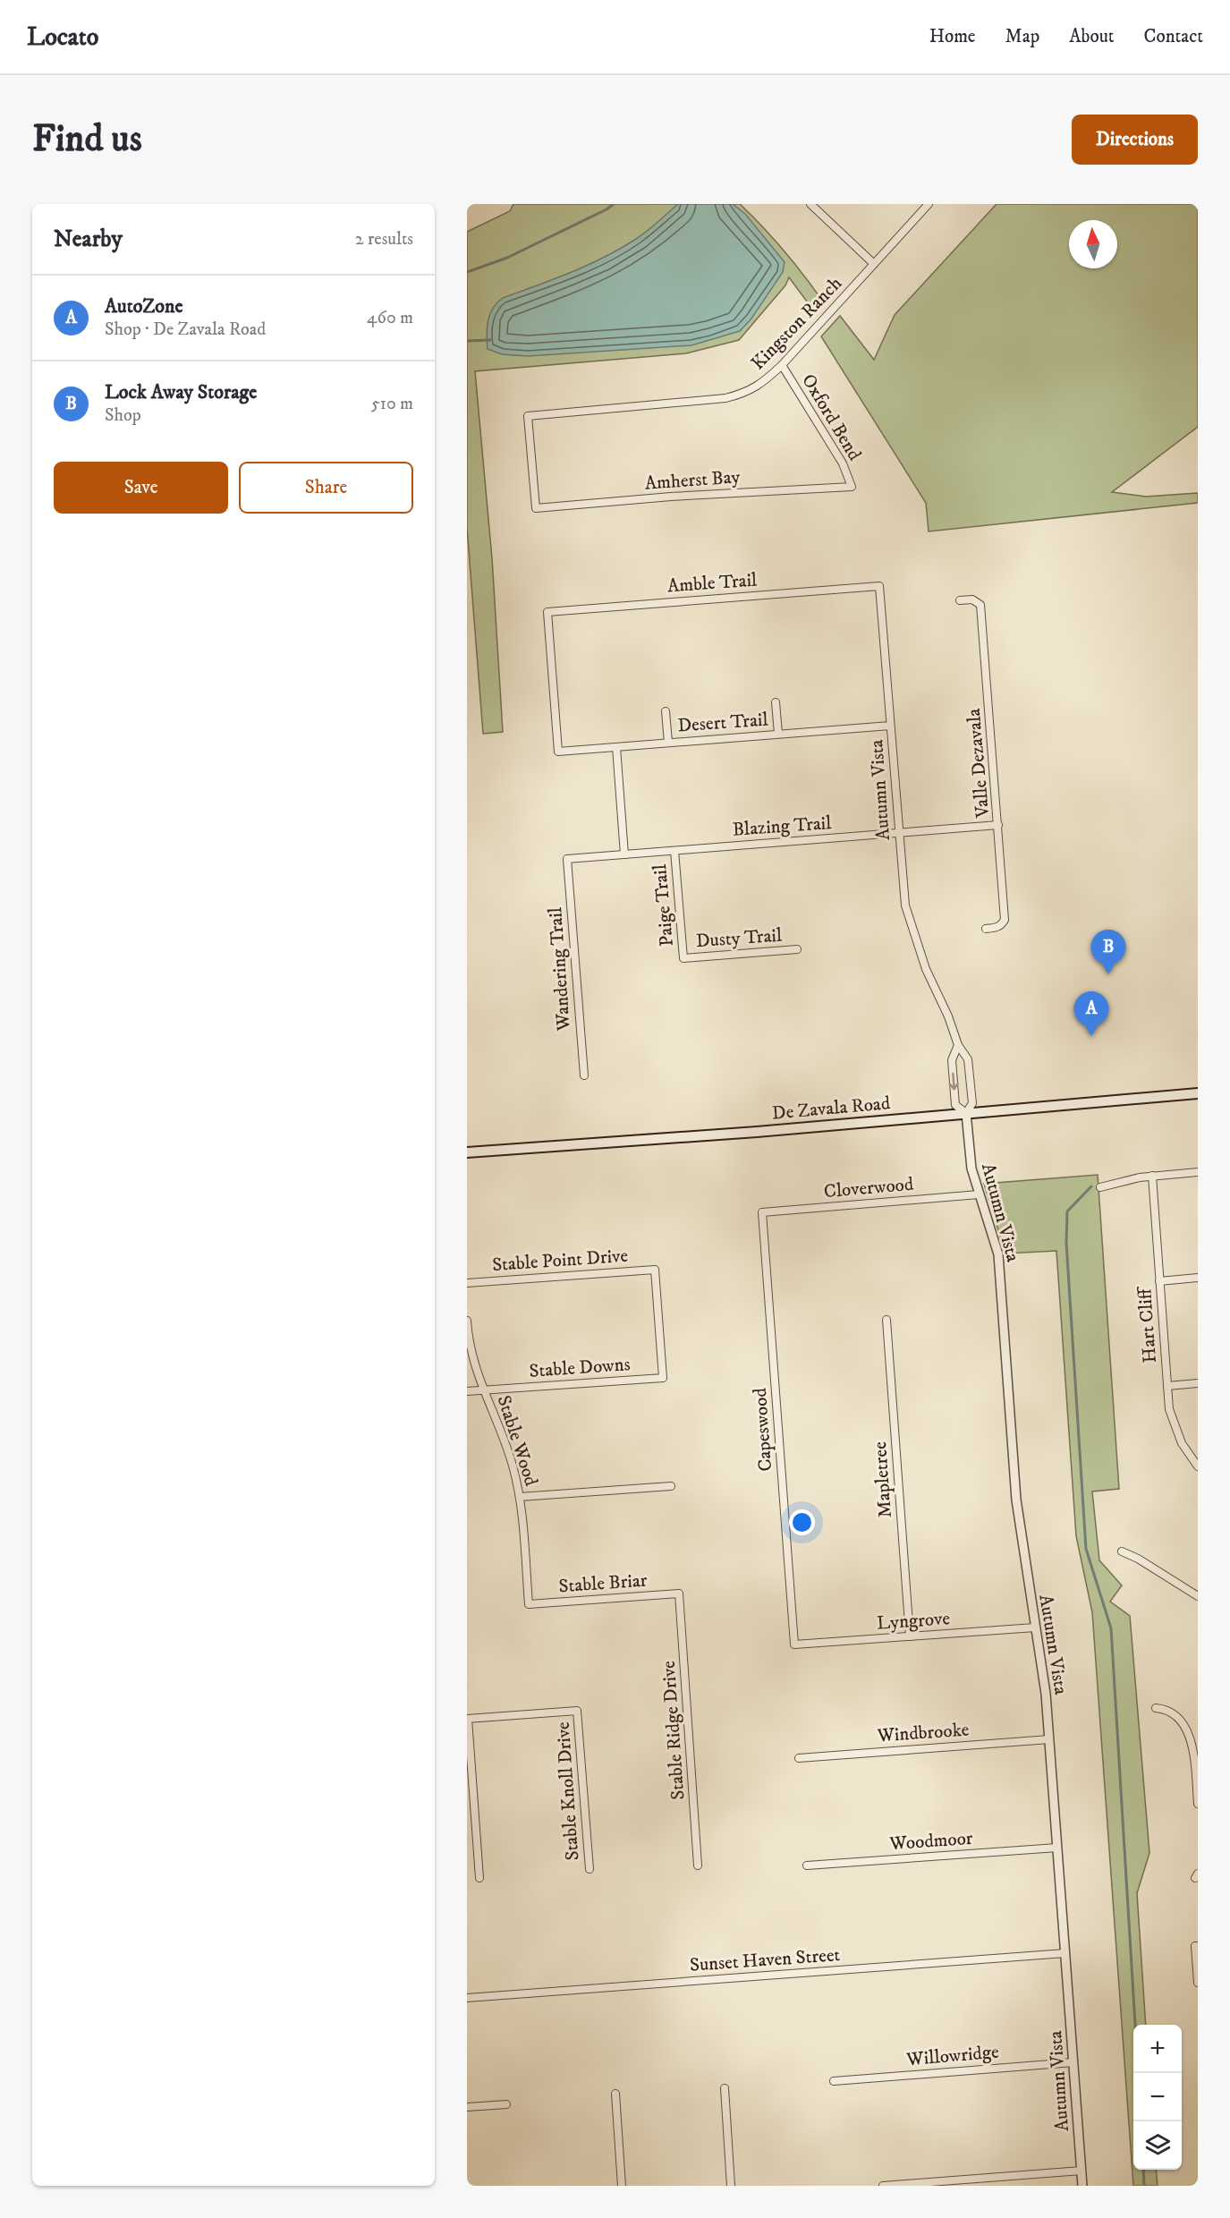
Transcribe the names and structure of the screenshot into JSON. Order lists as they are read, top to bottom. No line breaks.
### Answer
{"streets":{"main road":["De Zavala Road"],"street":["Kingston Ranch","Oxford Bend","Amherst Bay","Amble Trail","Desert Trail","Valle Dezavala","Autumn Vista","Blazing Trail","Paige Trail","Dusty Trail","Wandering Trail","Cloverwood","Stable Point Drive","Hart Cliff","Stable Downs","Capeswood","Stable Wood","Mapletree","Stable Briar","Lyngrove","Stable Ridge Drive","Windbrooke","Stable Knoll Drive","Woodmoor","Sunset Haven Street","Willowridge"]},"crossings":[["Kingston Ranch","Oxford Bend"],["Kingston Ranch","Amherst Bay"],["Oxford Bend","Amherst Bay"],["Amble Trail","Desert Trail"],["Amble Trail","Autumn Vista"],["Desert Trail","Autumn Vista"],["Valle Dezavala","Blazing Trail"],["Autumn Vista","Blazing Trail"],["Autumn Vista","De Zavala Road"],["Autumn Vista","Cloverwood"],["Autumn Vista","Lyngrove"],["Autumn Vista","Windbrooke"],["Autumn Vista","Woodmoor"],["Autumn Vista","Sunset Haven Street"],["Autumn Vista","Willowridge"],["Blazing Trail","Paige Trail"],["Blazing Trail","Wandering Trail"],["Paige Trail","Dusty Trail"],["Cloverwood","Capeswood"],["Stable Point Drive","Stable Downs"],["Stable Downs","Stable Wood"],["Capeswood","Lyngrove"],["Stable Wood","Stable Briar"],["Mapletree","Lyngrove"],["Stable Briar","Stable Ridge Drive"]],"north":"top","page":{"header":"Locato","nav":["Home","Map","About","Contact"],"buttons":["Directions",["Save","Share"]],"title":"Find us","heading":["Nearby","2 results"],"list":[{"mark":"A","name":"AutoZone","note":"Shop · De Zavala Road","value":"460 m"},{"mark":"B","name":"Lock Away Storage","note":"Shop","value":"510 m"}],"pins":["B","A"],"map_buttons":["+","−"]}}
